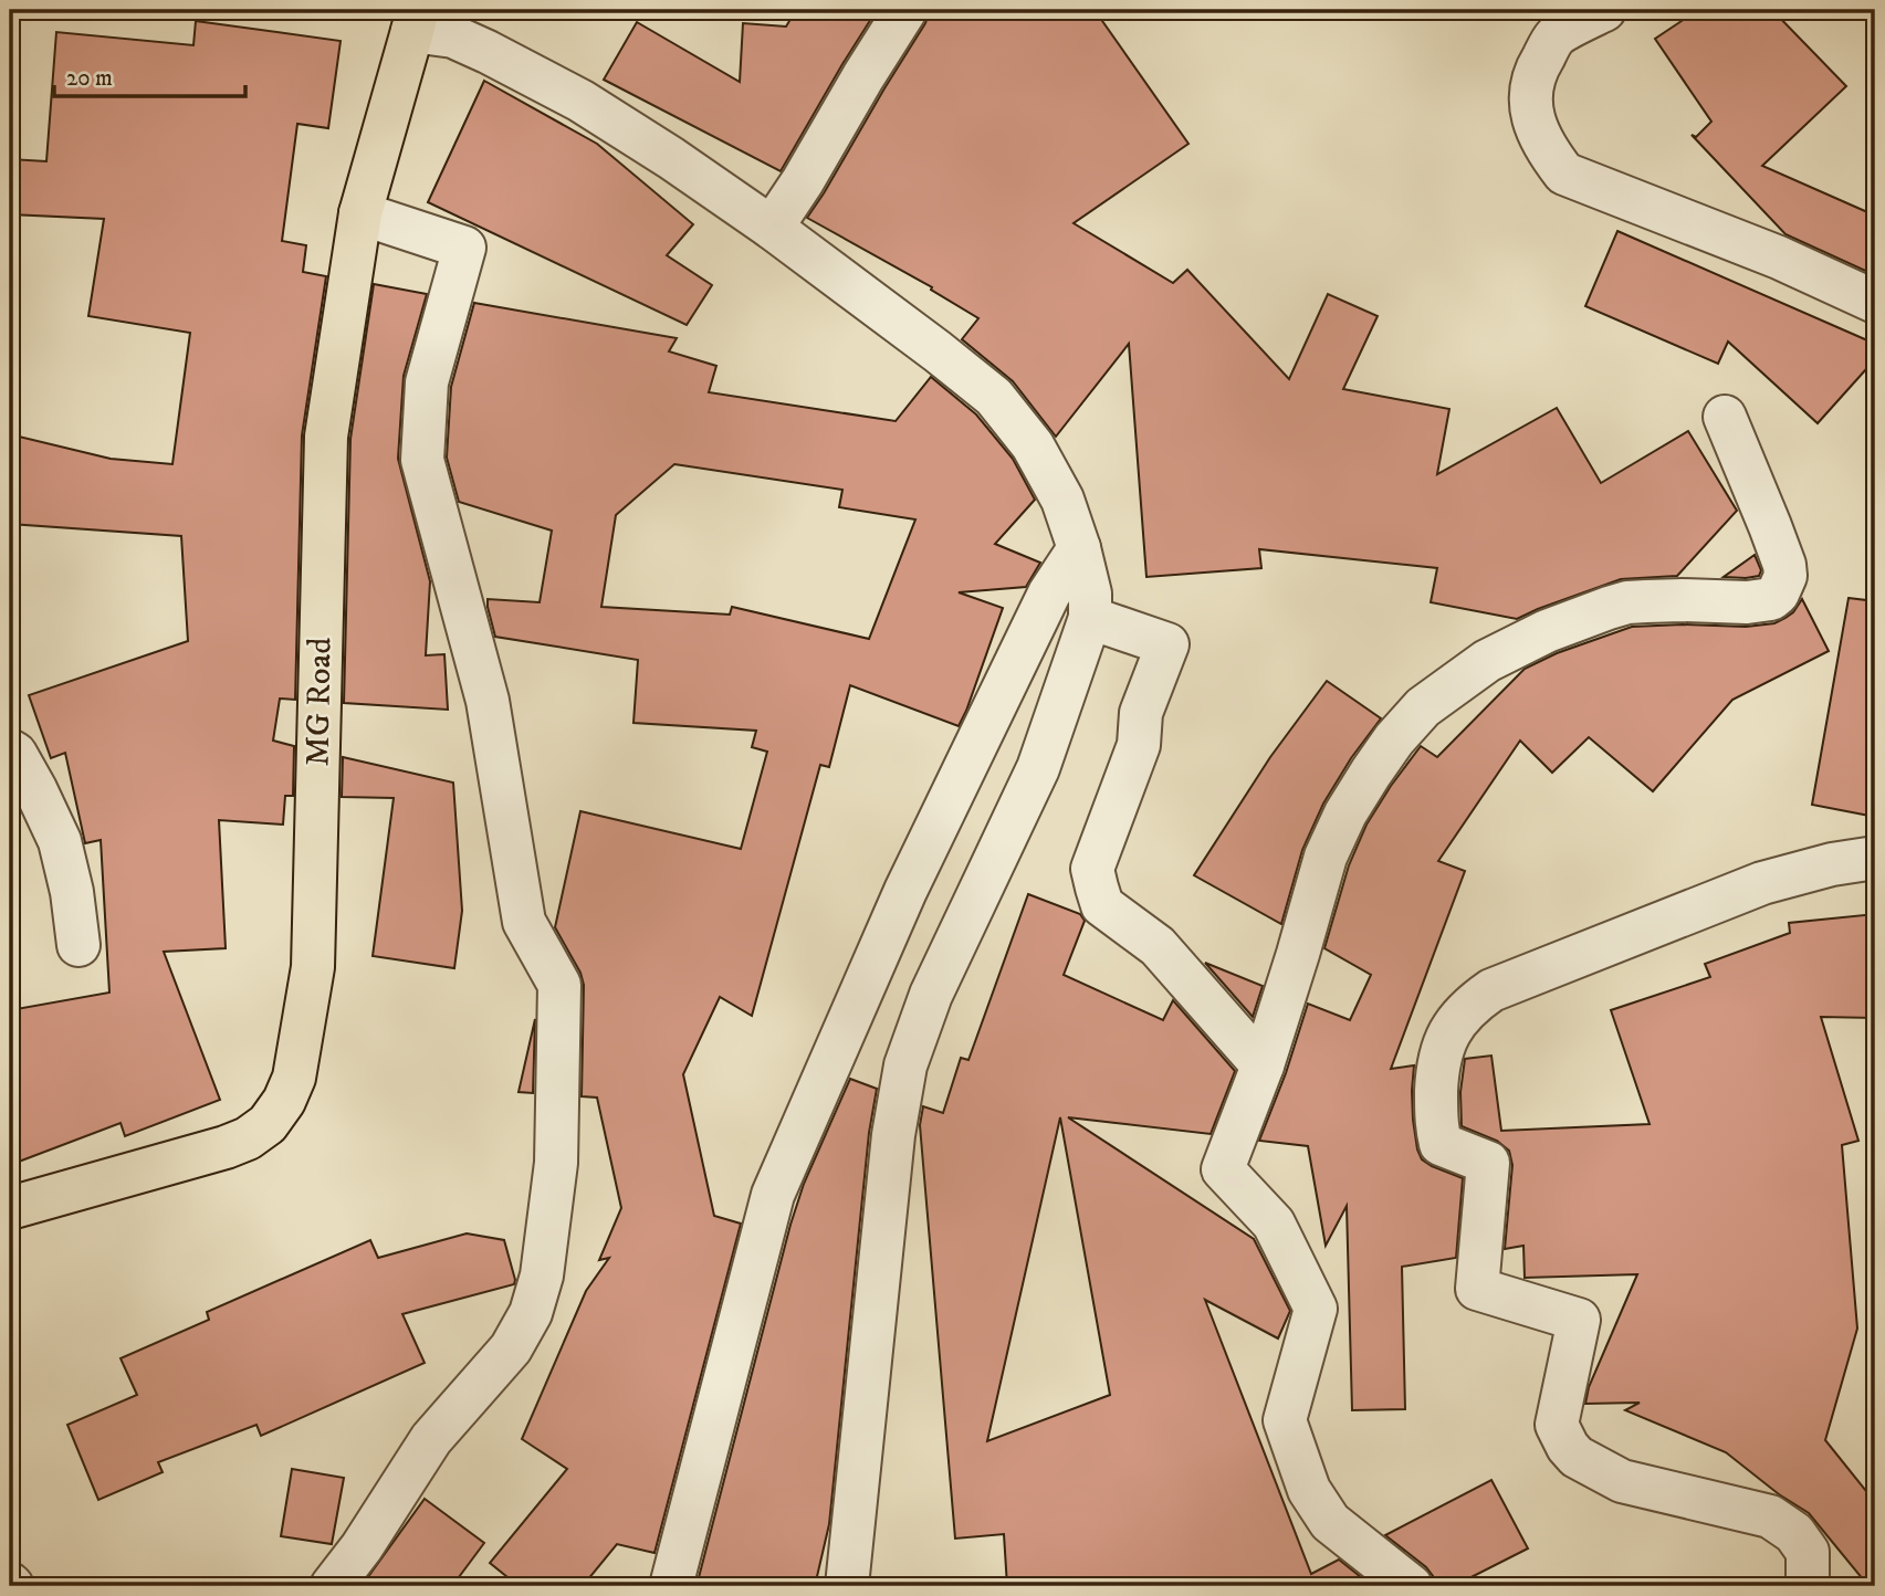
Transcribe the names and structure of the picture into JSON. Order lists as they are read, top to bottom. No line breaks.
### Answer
{"streets":{"main road":["MG Road"]},"scale_bar":"20 m"}
